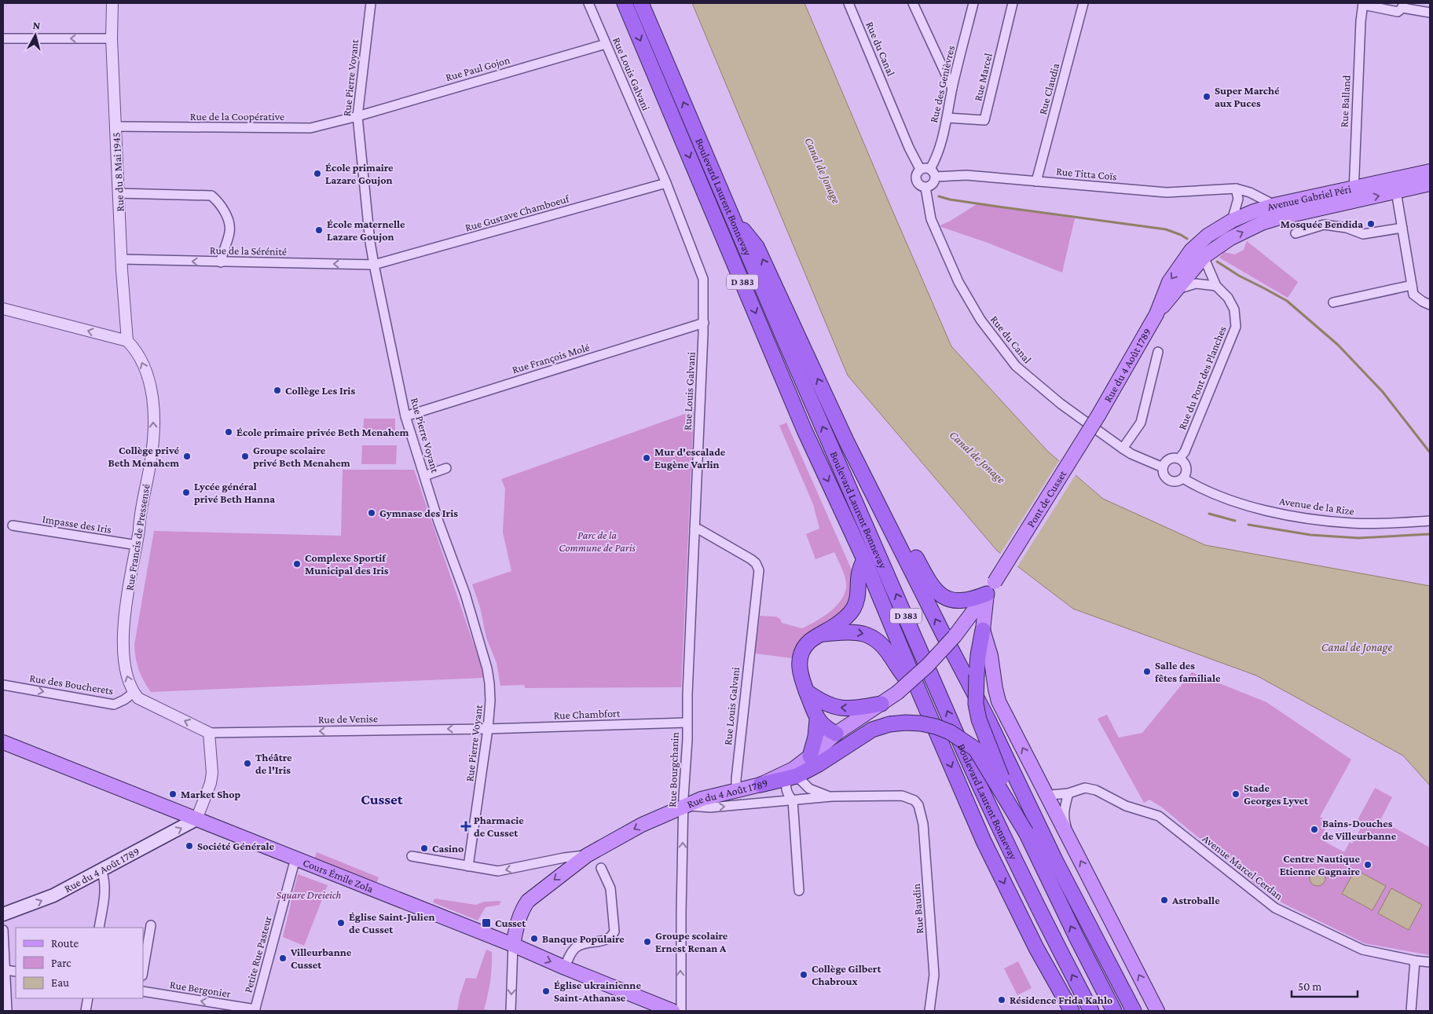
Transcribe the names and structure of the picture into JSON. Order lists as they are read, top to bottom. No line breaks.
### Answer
{"streets":{"highway":["Boulevard Laurent Bonnevay","D 383"],"main road":["Avenue Gabriel Péri","Rue du 4 Août 1789","Pont de Cusset","Cours Émile Zola"],"street":["Rue du Canal","Rue Paul Gojon","Rue Louis Galvani","Rue Marcel","Rue Pierre Voyant","Rue des Genièvres","Rue Claudia","Rue Balland","Rue de la Coopérative","Rue du 8 Mai 1945","Rue Titta Coïs","Rue Gustave Chamboeuf","Rue de la Sérénité","Rue François Molé","Rue du Pont des Planches","Avenue de la Rize","Impasse des Iris","Rue Francis de Pressensé","Rue des Boucherets","Rue Chambfort","Rue de Venise","Rue Bourgchanin","Avenue Marcel Cerdan","Rue Baudin","Petite Rue Pasteur","Rue Bergonier"]},"crossings":[["Rue du Canal","Rue des Genièvres"],["Rue du Canal","Rue Titta Coïs"],["Rue du Canal","Rue du Pont des Planches"],["Rue du Canal","Avenue de la Rize"],["Rue Paul Gojon","Rue Louis Galvani"],["Rue Paul Gojon","Rue Pierre Voyant"],["Rue Paul Gojon","Rue de la Coopérative"],["Rue Louis Galvani","Rue Gustave Chamboeuf"],["Rue Louis Galvani","Rue François Molé"],["Rue Louis Galvani","Rue du 4 Août 1789"],["Rue Louis Galvani","Rue Bourgchanin"],["Rue Marcel","Rue des Genièvres"],["Rue Pierre Voyant","Rue de la Coopérative"],["Rue Pierre Voyant","Rue Gustave Chamboeuf"],["Rue Pierre Voyant","Rue de la Sérénité"],["Rue Pierre Voyant","Rue François Molé"],["Rue Pierre Voyant","Rue du 4 Août 1789"],["Rue Pierre Voyant","Rue Chambfort"],["Rue Pierre Voyant","Rue de Venise"],["Rue des Genièvres","Rue Titta Coïs"],["Rue Claudia","Rue Titta Coïs"],["Rue Balland","Avenue Gabriel Péri"],["Rue de la Coopérative","Rue du 8 Mai 1945"],["Rue du 8 Mai 1945","Rue de la Sérénité"],["Rue du 8 Mai 1945","Rue Francis de Pressensé"],["Rue Titta Coïs","Avenue Gabriel Péri"],["Avenue Gabriel Péri","Rue du 4 Août 1789"],["Avenue Gabriel Péri","Rue du Pont des Planches"],["Rue Gustave Chamboeuf","Rue de la Sérénité"],["Rue du 4 Août 1789","Rue du Pont des Planches"],["Rue du 4 Août 1789","Pont de Cusset"],["Rue du 4 Août 1789","Rue Bourgchanin"],["Rue du 4 Août 1789","Cours Émile Zola"],["Rue du Pont des Planches","Avenue de la Rize"],["Impasse des Iris","Rue Francis de Pressensé"],["Rue Francis de Pressensé","Rue des Boucherets"],["Rue Chambfort","Rue de Venise"],["Rue Chambfort","Rue Bourgchanin"],["Cours Émile Zola","Petite Rue Pasteur"],["Petite Rue Pasteur","Rue Bergonier"]],"one_way":["Rue de la Sérénité","Rue Francis de Pressensé","Rue des Boucherets","Rue de Venise","Rue Bourgchanin","Rue Bergonier"],"districts":["Cusset"],"water":["Canal de Jonage"],"parks":["Parc de la Commune de Paris","Square Dreieich"],"places":{"other":["Super Marché aux Puces","École primaire Lazare Goujon","Mosquée Bendida","École maternelle Lazare Goujon","Collège Les Iris","École primaire privée Beth Menahem","Collège privé Beth Menahem","Groupe scolaire privé Beth Menahem","Mur d'escalade Eugène Varlin","Lycée général privé Beth Hanna","Gymnase des Iris","Complexe Sportif Municipal des Iris","Salle des fêtes familiale","Théâtre de l'Iris","Market Shop","Stade Georges Lyvet","Bains-Douches de Villeurbanne","Société Générale","Casino","Centre Nautique Etienne Gagnaire","Astroballe","Église Saint-Julien de Cusset","Banque Populaire","Groupe scolaire Ernest Renan A","Villeurbanne Cusset","Collège Gilbert Chabroux","Église ukrainienne Saint-Athanase","Résidence Frida Kahlo"],"health":["Pharmacie de Cusset"],"transit":["Cusset"]},"legend":["Route","Parc","Eau"],"scale_bar":"50 m","north":"top"}
